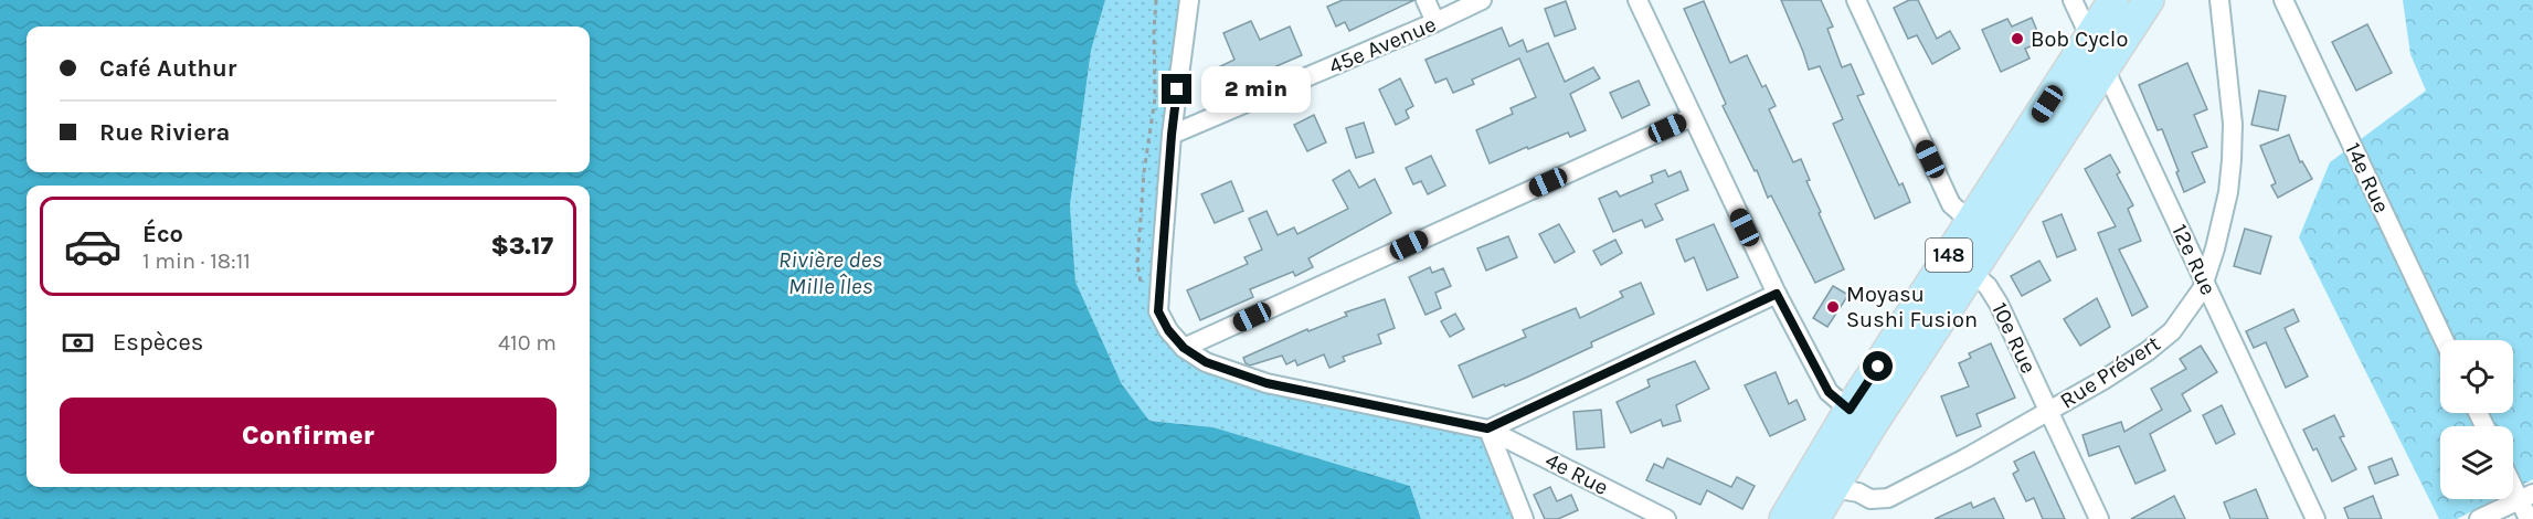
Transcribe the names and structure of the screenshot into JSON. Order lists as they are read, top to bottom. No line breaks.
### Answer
{"streets":{"main road":["148"],"street":["45e Avenue","14e Rue","12e Rue","10e Rue","Rue Prévert","4e Rue"]},"crossings":[["148","12e Rue"],["148","10e Rue"],["148","Rue Prévert"],["12e Rue","Rue Prévert"],["10e Rue","Rue Prévert"]],"water":["Rivière des Mille Îles"],"places":["Bob Cyclo","Moyasu Sushi Fusion"],"page":{"banner":["Café Authur","Rue Riviera"],"bubble":"2 min","list":[{"name":"Éco","note":"1 min · 18:11","value":"$3.17"}],"pay":["Espèces","410 m"],"buttons":"Confirmer"}}
